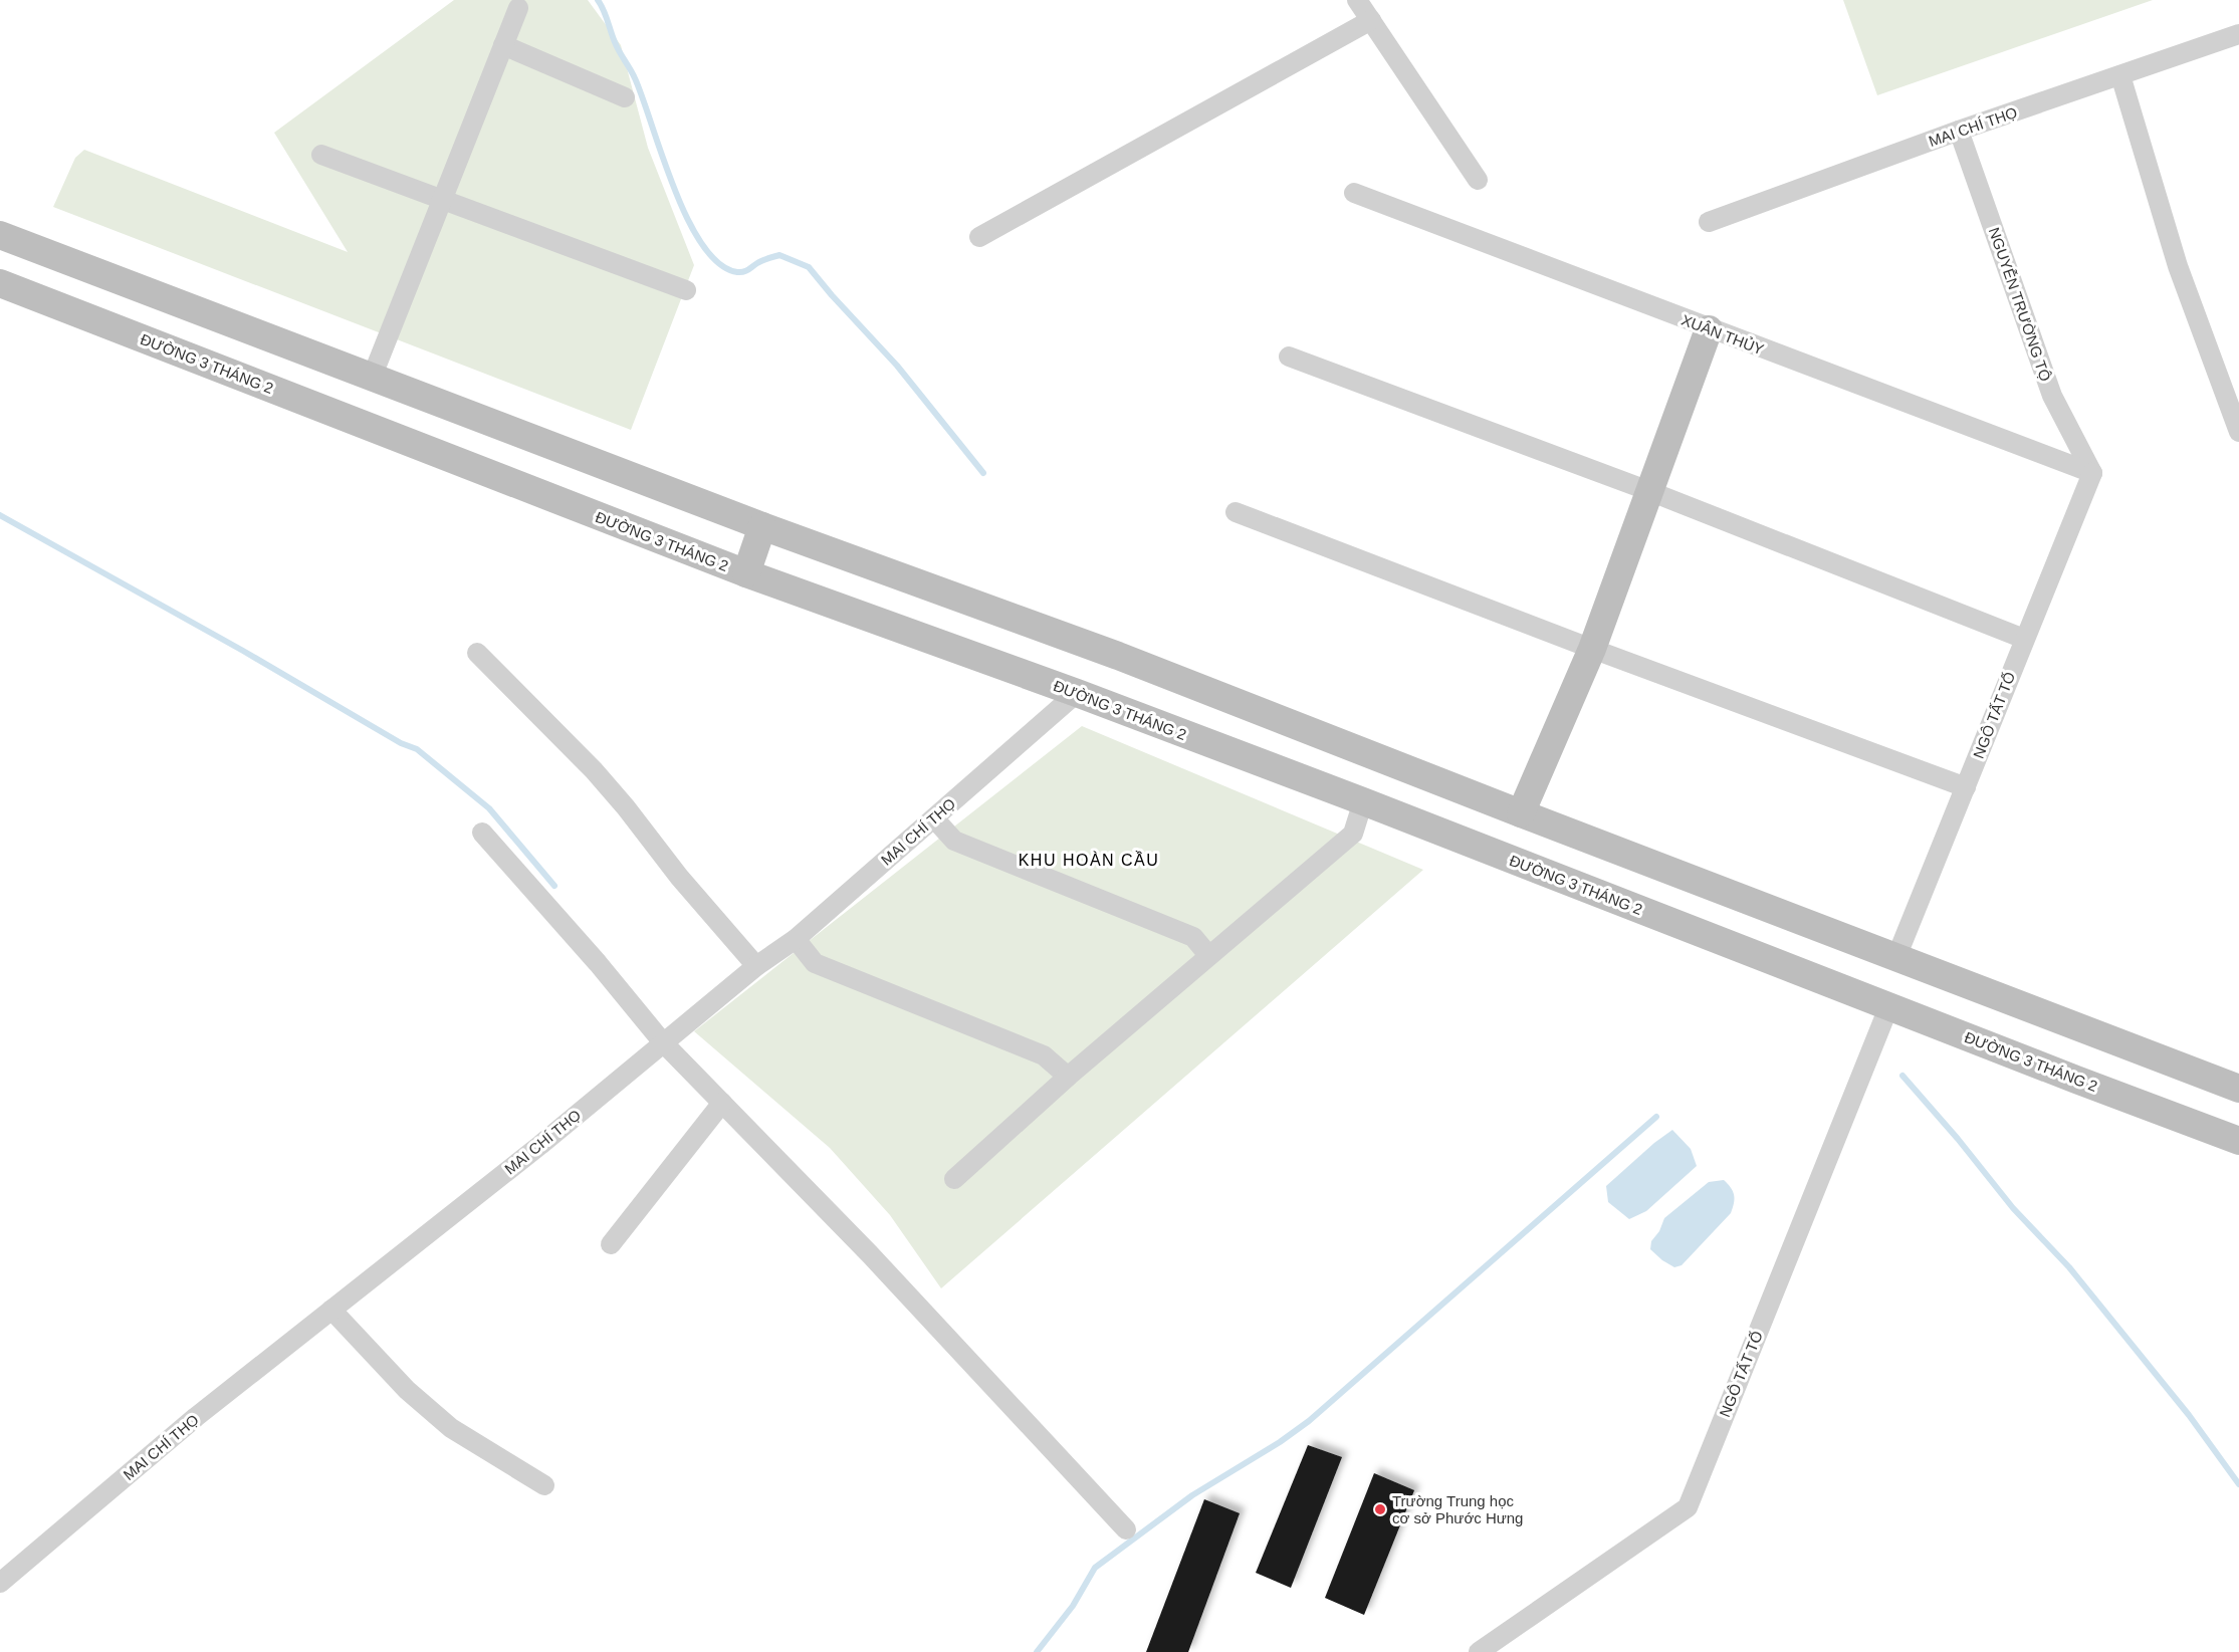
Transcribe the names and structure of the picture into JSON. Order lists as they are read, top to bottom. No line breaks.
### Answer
{"streets":{"main road":["ĐƯỜNG 3 THÁNG 2"],"street":["MAI CHÍ THỌ","NGUYỄN TRƯỜNG TỘ","XUÂN THỦY","NGÔ TẤT TỐ"]},"crossings":[["MAI CHÍ THỌ","NGUYỄN TRƯỜNG TỘ"],["MAI CHÍ THỌ","ĐƯỜNG 3 THÁNG 2"],["NGUYỄN TRƯỜNG TỘ","XUÂN THỦY"],["NGUYỄN TRƯỜNG TỘ","NGÔ TẤT TỐ"],["XUÂN THỦY","NGÔ TẤT TỐ"],["ĐƯỜNG 3 THÁNG 2","NGÔ TẤT TỐ"]],"districts":["KHU HOÀN CẦU"],"places":["Trường Trung học cơ sở Phước Hưng"]}
